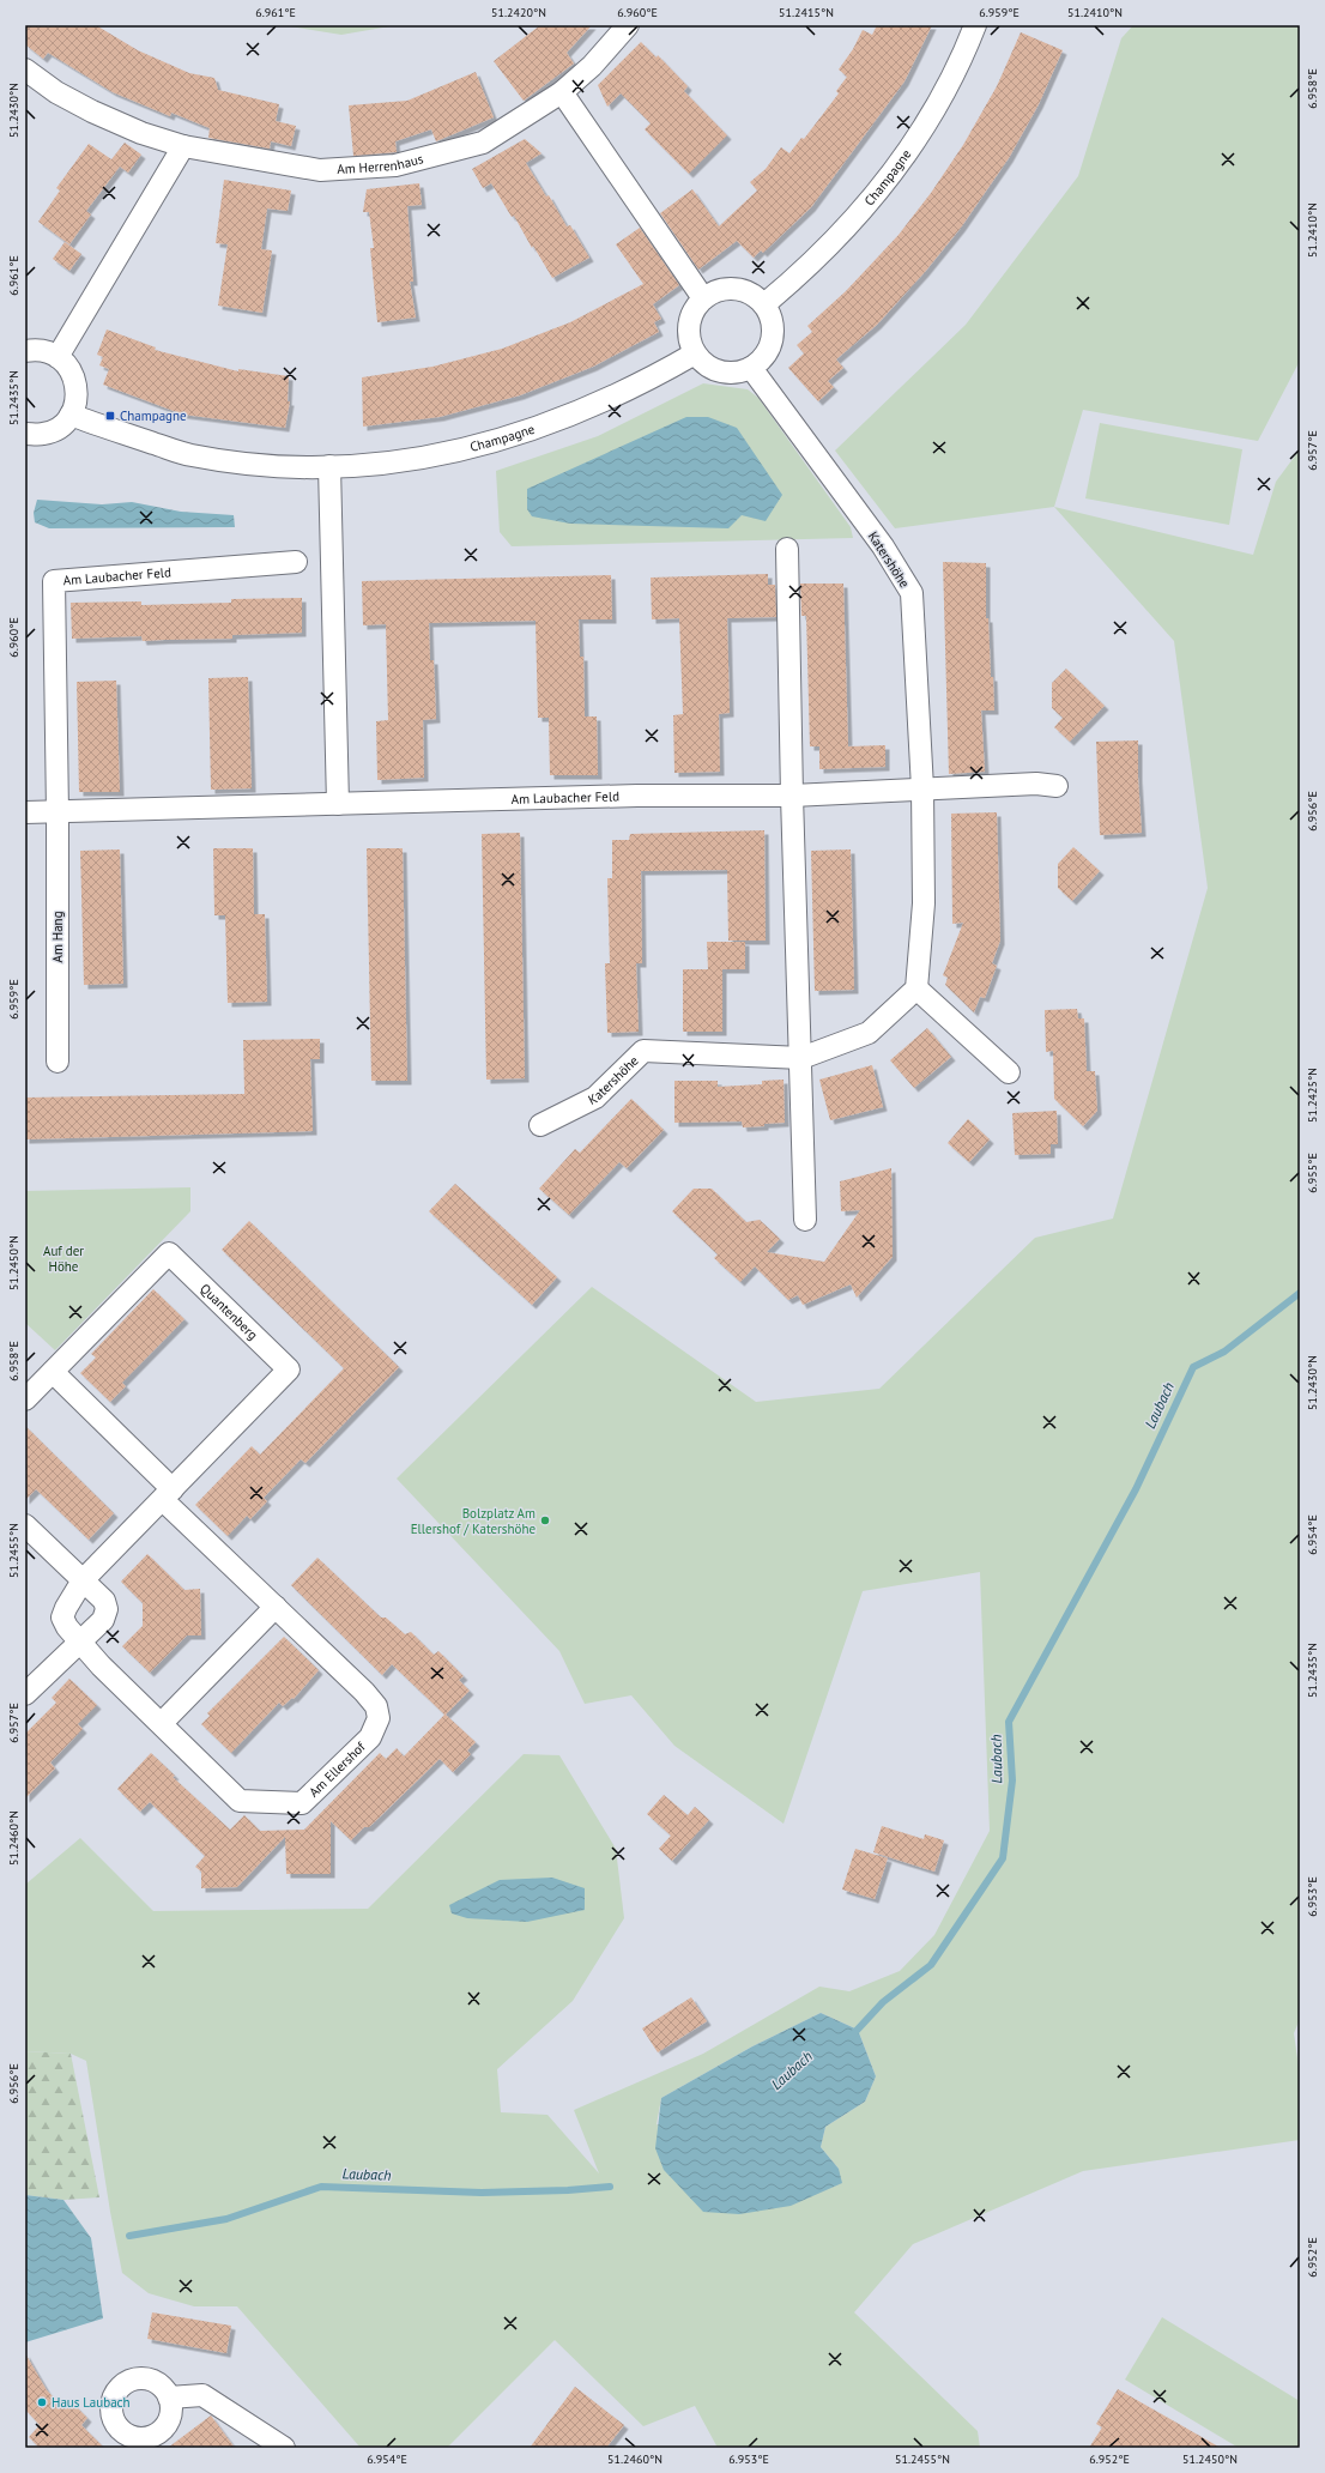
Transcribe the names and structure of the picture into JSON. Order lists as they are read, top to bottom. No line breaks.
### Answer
{"streets":{"street":["Am Herrenhaus","Champagne","Katershöhe","Am Laubacher Feld","Am Hang","Quantenberg","Am Ellershof"]},"crossings":[["Champagne","Katershöhe"],["Katershöhe","Am Laubacher Feld"],["Am Laubacher Feld","Am Hang"],["Quantenberg","Am Ellershof"]],"water":["Laubach"],"parks":["Auf der Höhe"],"places":{"transit":["Champagne"],"other":["Bolzplatz Am Ellershof / Katershöhe","Haus Laubach"]},"coordinates":["6.961°E","51.2420°N","6.960°E","51.2415°N","6.959°E","51.2410°N","6.958°E","51.2430°N","51.2435°N","6.957°E","6.956°E","51.2425°N","6.955°E","51.2450°N","6.954°E","51.2455°N","51.2460°N","6.953°E","6.952°E"]}
